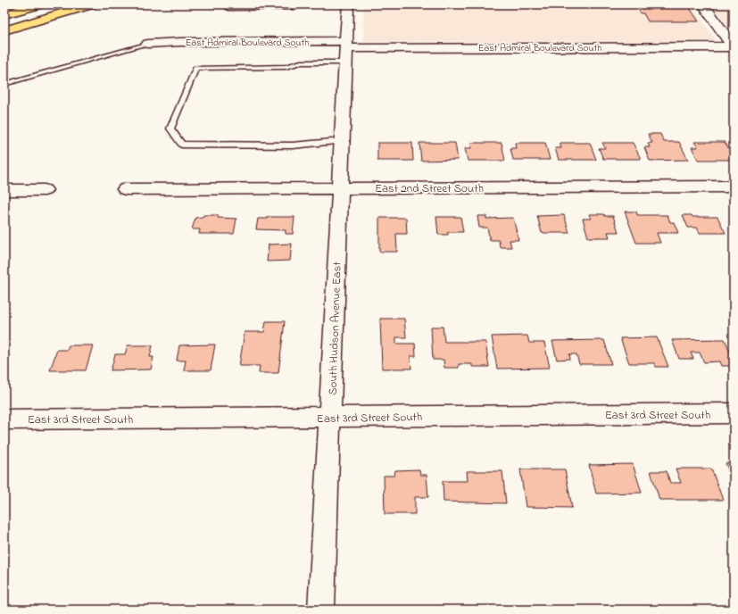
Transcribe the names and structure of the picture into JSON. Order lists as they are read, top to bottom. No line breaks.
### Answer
{"streets":{"street":["East Admiral Boulevard South","East 2nd Street South","South Hudson Avenue East","East 3rd Street South"]},"crossings":[["East Admiral Boulevard South","South Hudson Avenue East"],["East 2nd Street South","South Hudson Avenue East"],["South Hudson Avenue East","East 3rd Street South"]]}
